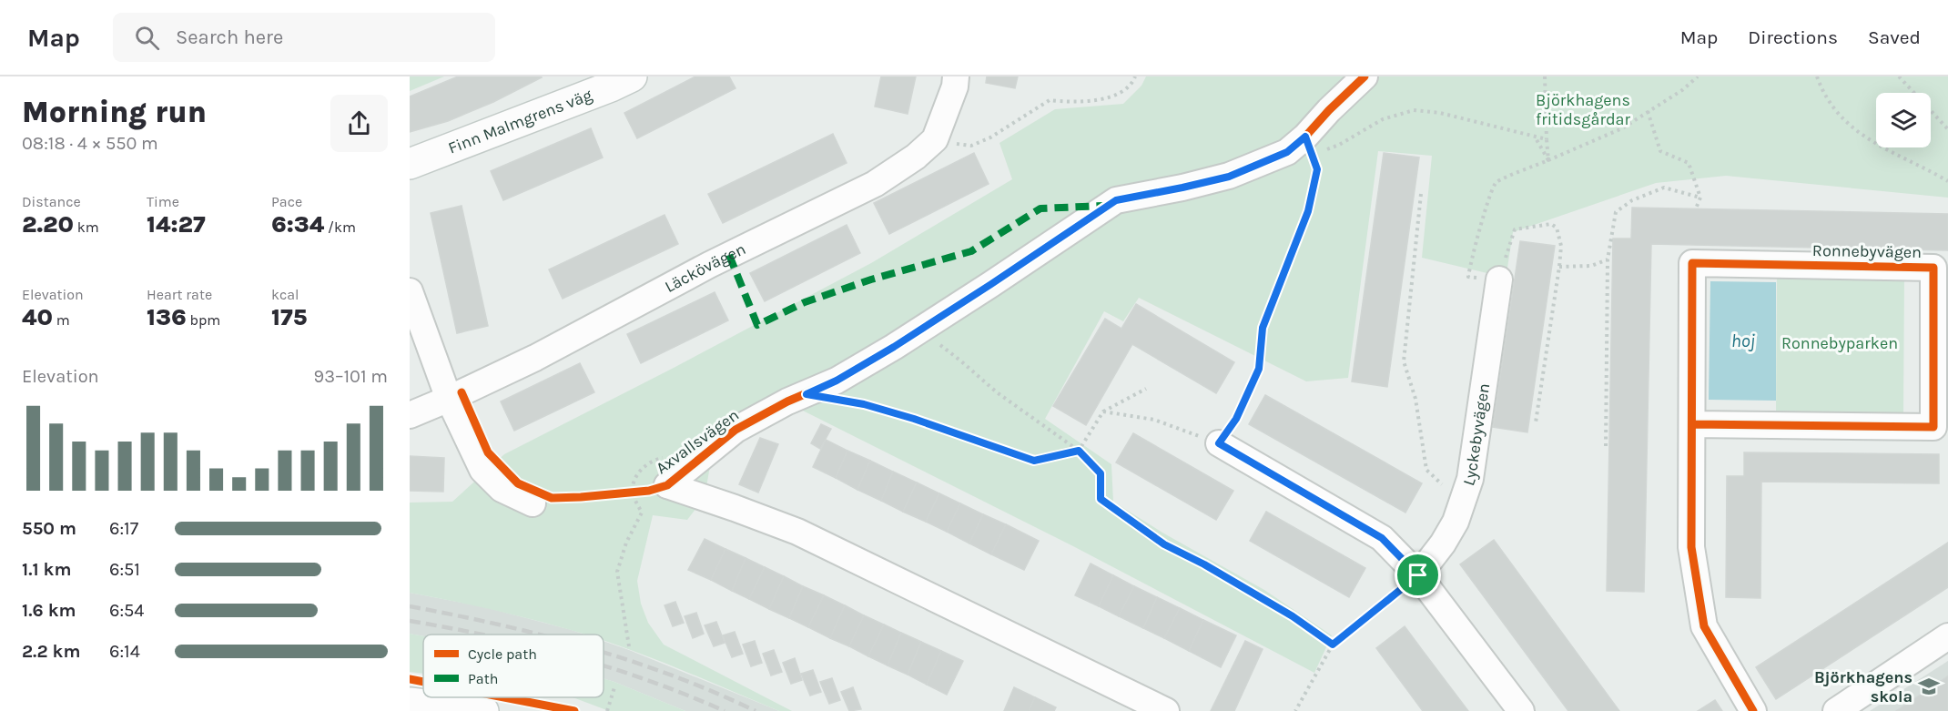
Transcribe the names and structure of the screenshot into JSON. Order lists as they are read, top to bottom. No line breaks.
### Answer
{"streets":{"street":["Finn Malmgrens väg","Ronnebyvägen","Läckövägen","Lyckebyvägen","Axvallsvägen"]},"water":["hoj"],"parks":["Björkhagens fritidsgårdar","Ronnebyparken"],"places":{"school or university":["Björkhagens skola"]},"legend":["Cycle path","Path"],"page":{"header":"Map","search":"Search here","nav":["Map","Directions","Saved"],"heading":["Morning run","08:18 · 4 × 550 m"],"stats":[["Distance","2.20 km"],["Time","14:27"],["Pace","6:34 /km"],["Elevation","40 m"],["Heart rate","136 bpm"],["kcal","175"]],"chart":["Elevation","93–101 m"],"list":[{"name":"550 m","note":"6:17"},{"name":"1.1 km","note":"6:51"},{"name":"1.6 km","note":"6:54"},{"name":"2.2 km","note":"6:14"}]}}
